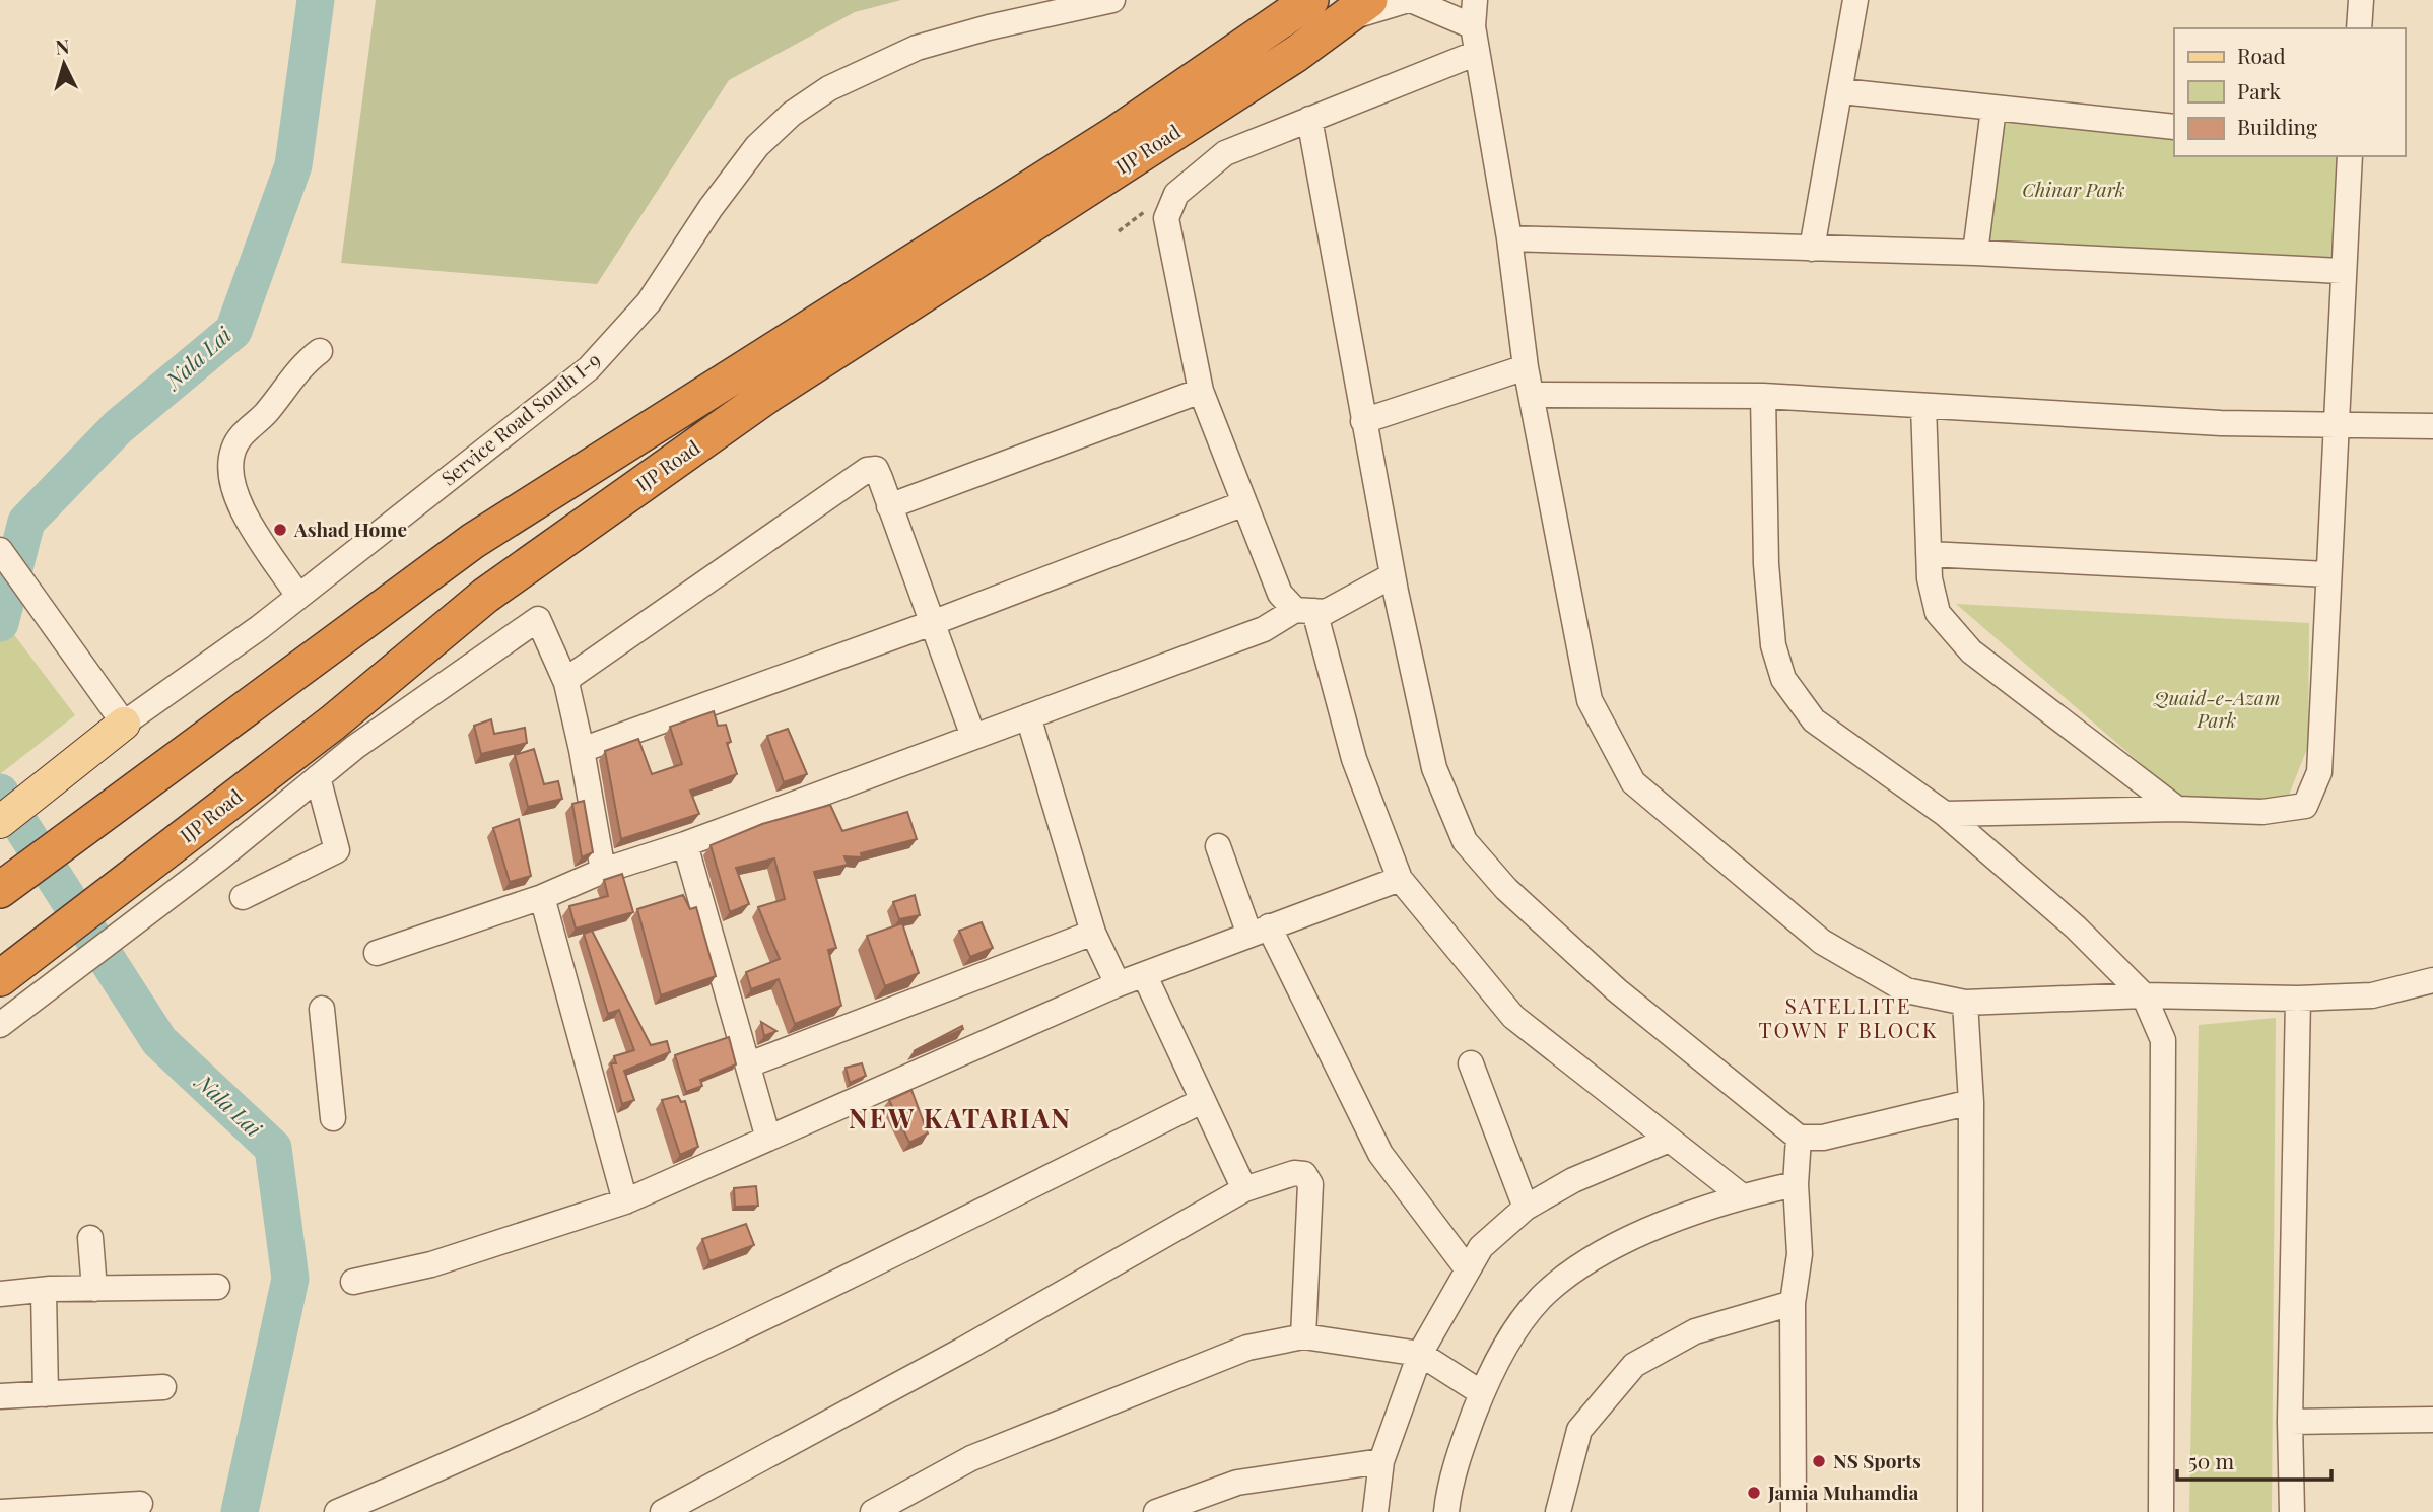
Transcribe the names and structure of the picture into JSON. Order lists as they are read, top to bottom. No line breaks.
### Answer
{"streets":{"highway":["IJP Road"],"street":["Service Road South I-9"]},"districts":["SATELLITE TOWN F BLOCK","NEW KATARIAN"],"water":["Nala Lai"],"parks":["Chinar Park","Quaid-e-Azam Park"],"places":["Ashad Home","NS Sports","Jamia Muhamdia"],"legend":["Road","Park","Building"],"scale_bar":"50 m","north":"top"}
